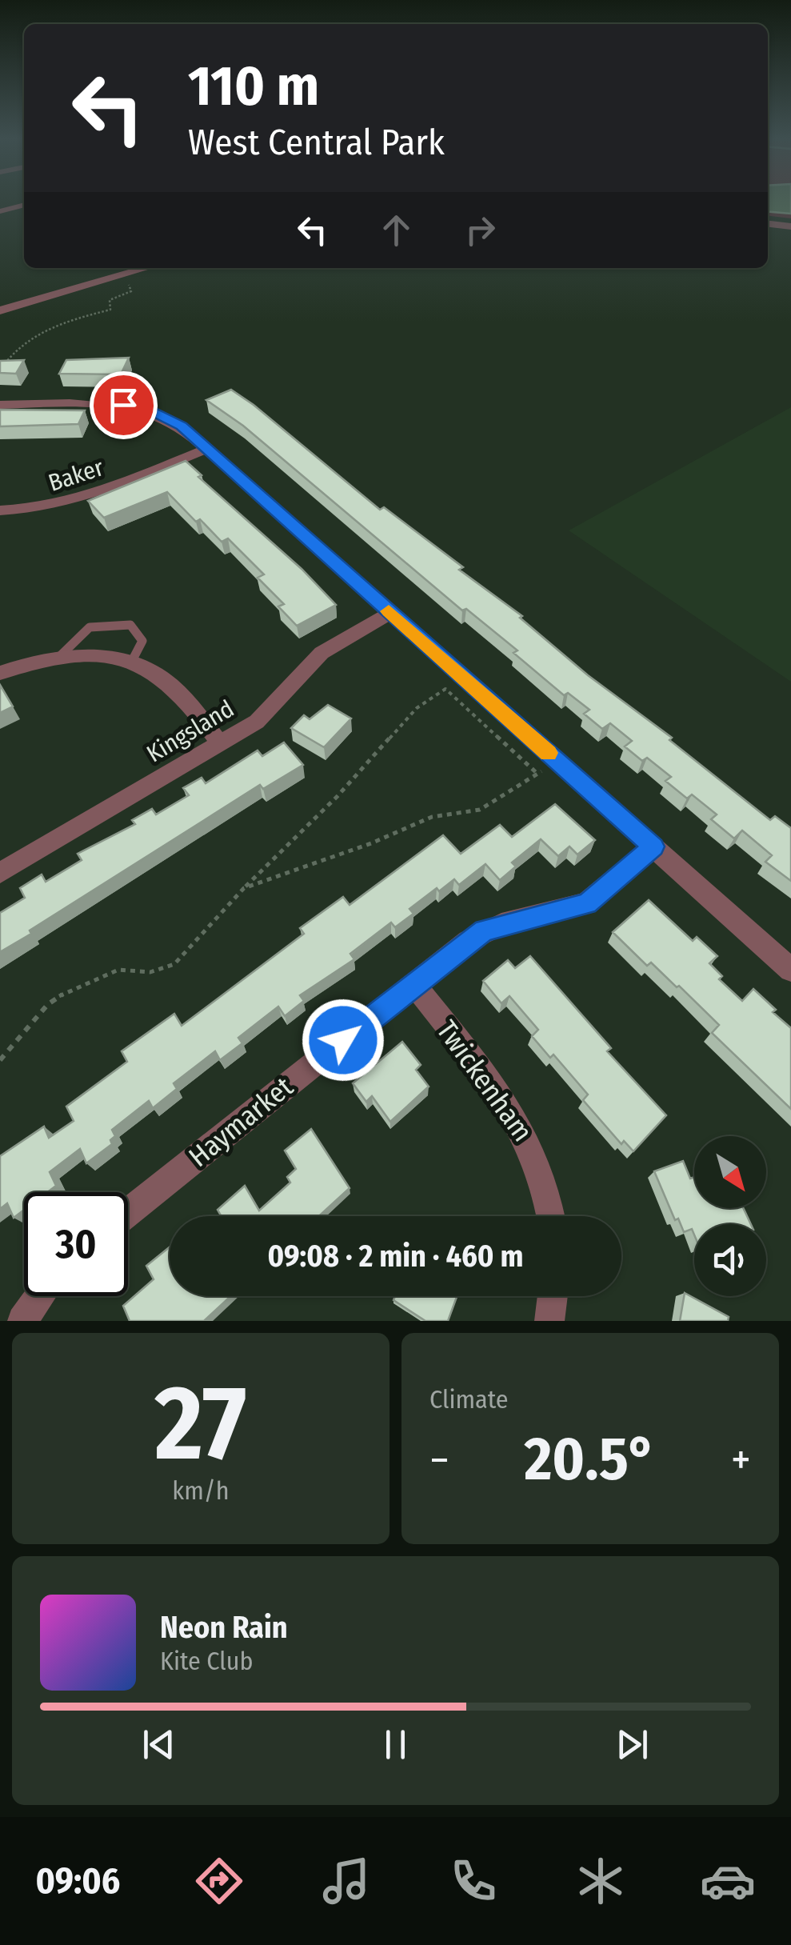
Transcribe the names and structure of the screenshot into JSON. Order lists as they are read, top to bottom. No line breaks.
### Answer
{"streets":{"street":["Baker","Kingsland","Twickenham","Haymarket"]},"crossings":[["Twickenham","Haymarket"]],"north":"bottom right","page":{"turn":["110 m","West Central Park"],"limit":"30","trip":"09:08 · 2 min · 460 m","tile":[["27","km/h"],"Climate"],"heat":["−","20.5°","+"],"song":["Neon Rain","Kite Club"],"tabs":"09:06"}}
